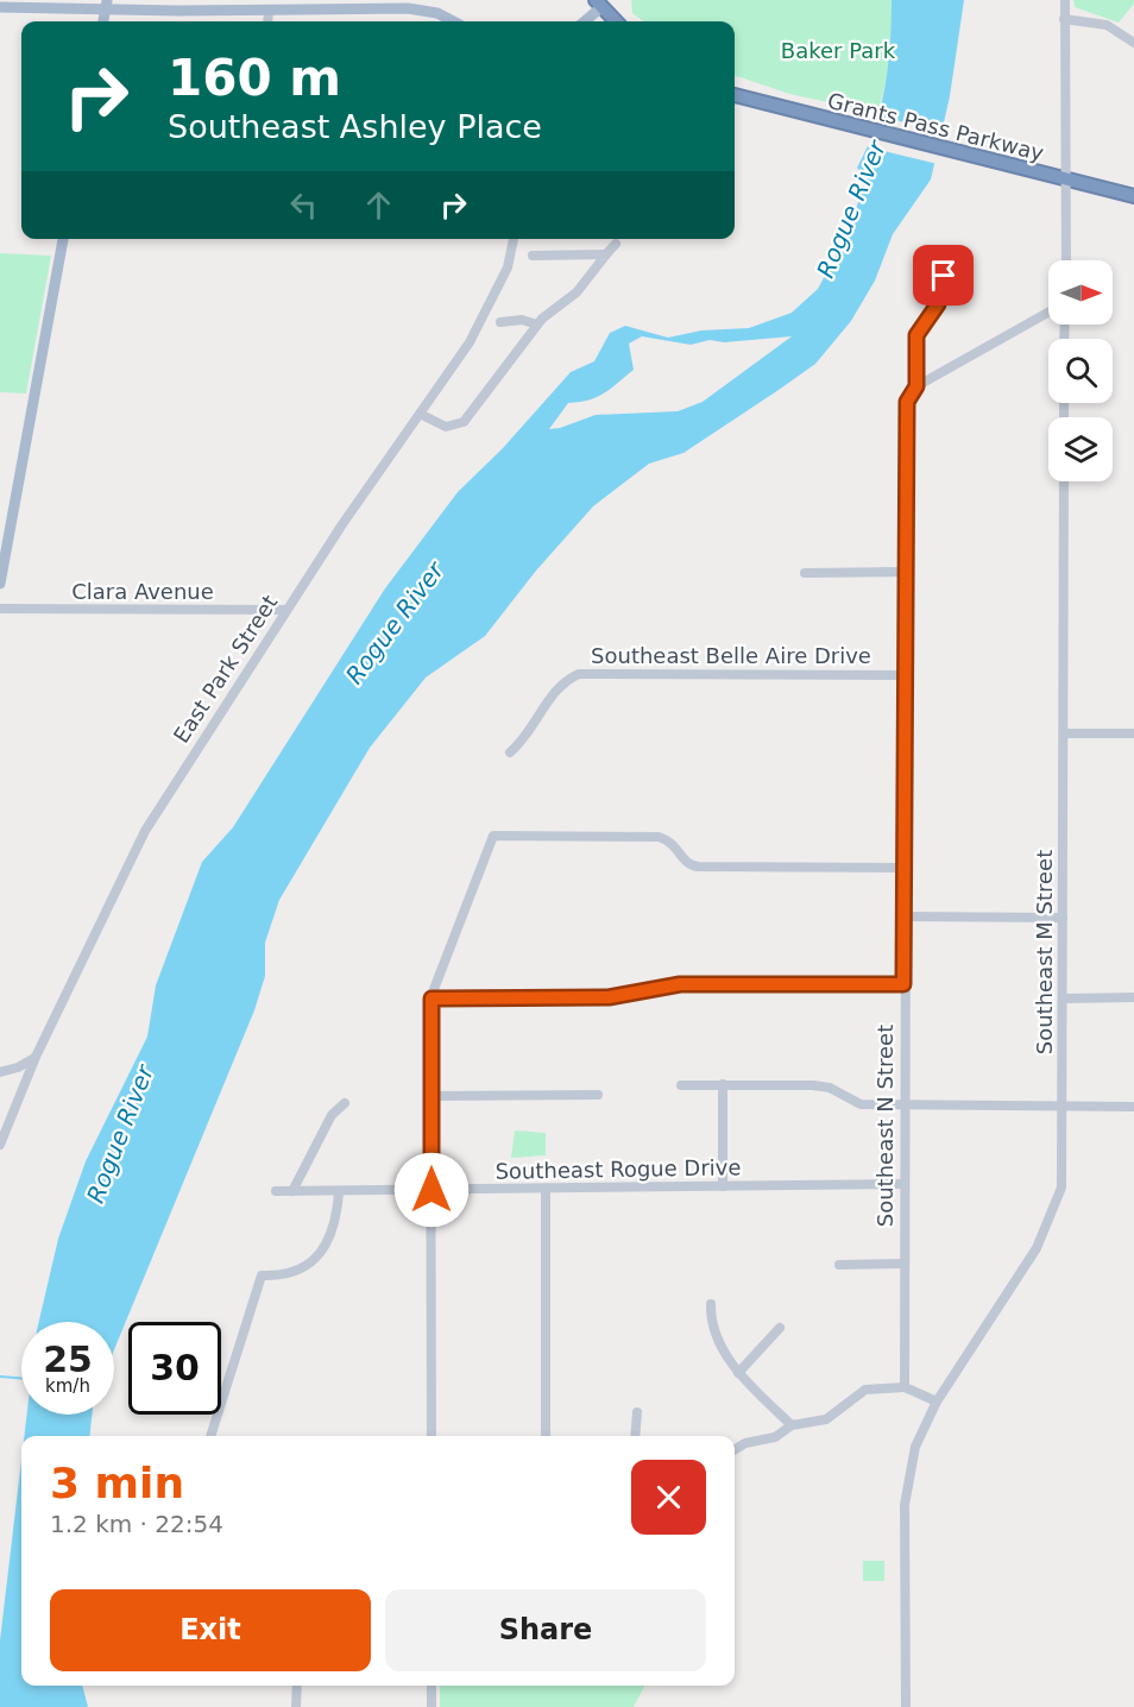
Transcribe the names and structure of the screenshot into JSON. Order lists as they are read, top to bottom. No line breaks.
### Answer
{"streets":{"highway":["Grants Pass Parkway"],"street":["Clara Avenue","Southeast Belle Aire Drive","East Park Street","Southeast M Street","Southeast N Street","Southeast Rogue Drive"]},"crossings":[["Clara Avenue","East Park Street"],["Southeast Belle Aire Drive","Southeast N Street"],["Southeast N Street","Southeast Rogue Drive"]],"water":["Rogue River"],"parks":["Baker Park"],"north":"right","page":{"turn":["160 m","Southeast Ashley Place"],"speed":"25 km/h","limit":"30","heading":["3 min","1.2 km · 22:54"],"buttons":["Exit","Share"]}}
